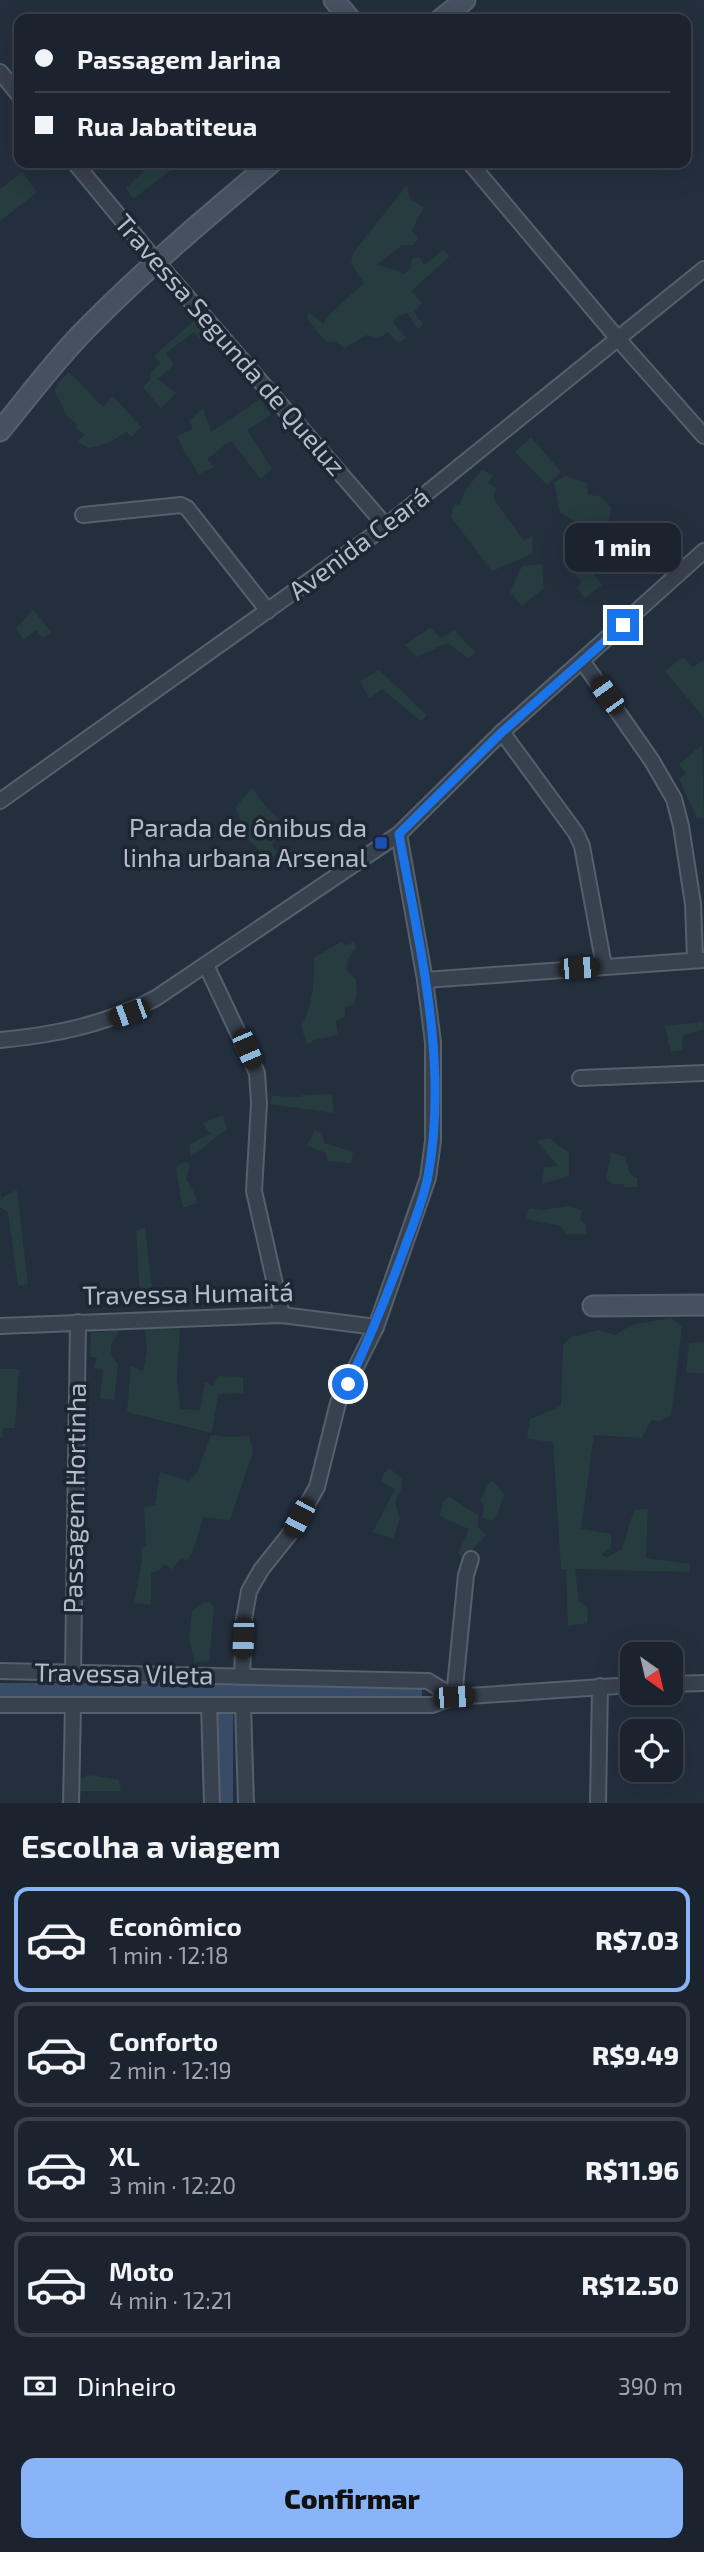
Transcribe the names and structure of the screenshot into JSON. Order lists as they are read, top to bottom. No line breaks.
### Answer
{"streets":{"street":["Travessa Segunda de Queluz","Avenida Ceará","Travessa Humaitá","Passagem Hortinha","Travessa Vileta"]},"crossings":[["Travessa Segunda de Queluz","Avenida Ceará"],["Travessa Humaitá","Passagem Hortinha"],["Passagem Hortinha","Travessa Vileta"]],"places":{"transit":["Parada de ônibus da linha urbana Arsenal"]},"north":"bottom right","page":{"banner":["Passagem Jarina","Rua Jabatiteua"],"bubble":"1 min","heading":"Escolha a viagem","list":[{"name":"Econômico","note":"1 min · 12:18","value":"R$7.03"},{"name":"Conforto","note":"2 min · 12:19","value":"R$9.49"},{"name":"XL","note":"3 min · 12:20","value":"R$11.96"},{"name":"Moto","note":"4 min · 12:21","value":"R$12.50"}],"pay":["Dinheiro","390 m"],"buttons":"Confirmar"}}
